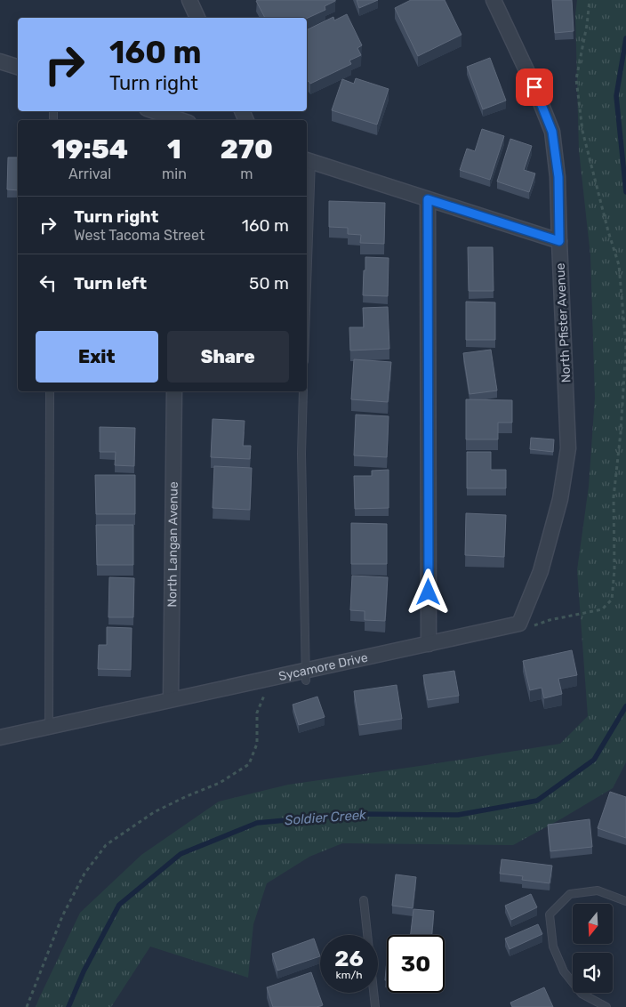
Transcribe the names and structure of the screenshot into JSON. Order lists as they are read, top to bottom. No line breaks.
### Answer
{"streets":{"street":["North Pfister Avenue","North Langan Avenue","Sycamore Drive"]},"crossings":[["North Pfister Avenue","Sycamore Drive"],["North Langan Avenue","Sycamore Drive"]],"water":["Soldier Creek"],"north":"bottom","page":{"turn":["160 m","Turn right"],"eta":["19:54","Arrival","1","min","270","m"],"list":[{"name":"Turn right","note":"West Tacoma Street","value":"160 m"},{"name":"Turn left","value":"50 m"}],"buttons":["Exit","Share"],"speed":"26 km/h","limit":"30"}}
